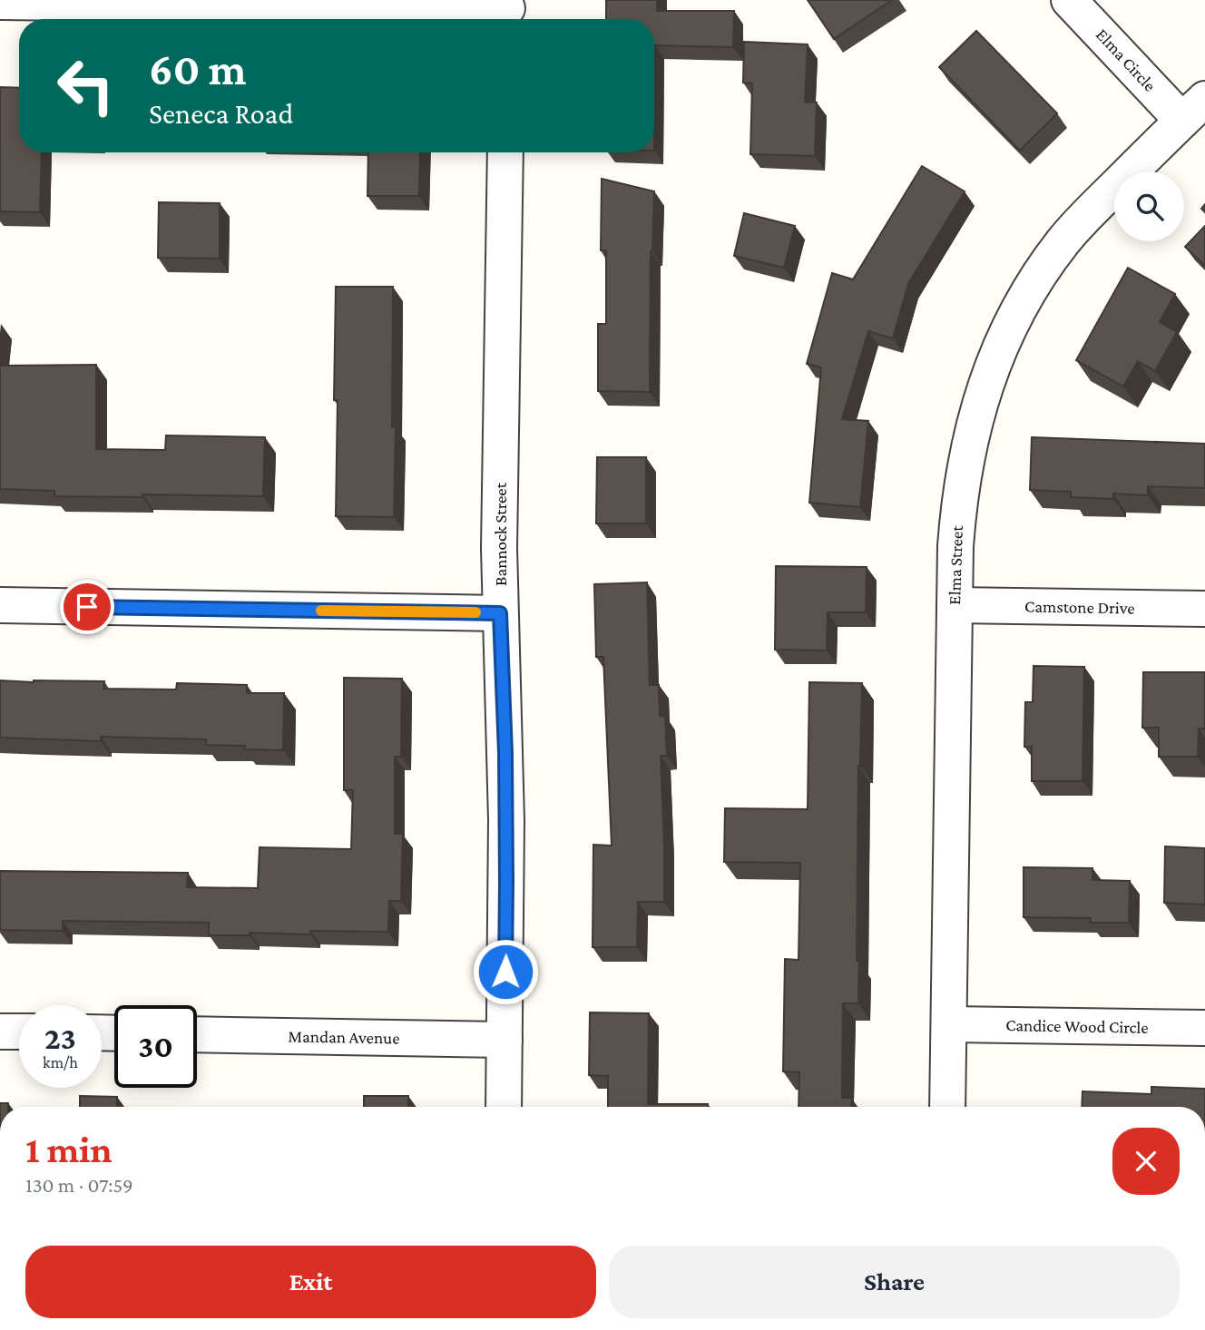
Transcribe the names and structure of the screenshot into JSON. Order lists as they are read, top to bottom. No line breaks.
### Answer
{"streets":{"street":["Elma Circle","Bannock Street","Elma Street","Camstone Drive","Candice Wood Circle","Mandan Avenue"]},"crossings":[["Elma Circle","Elma Street"],["Bannock Street","Mandan Avenue"],["Elma Street","Camstone Drive"],["Elma Street","Candice Wood Circle"]],"page":{"turn":["60 m","Seneca Road"],"speed":"23 km/h","limit":"30","heading":["1 min","130 m · 07:59"],"buttons":["Exit","Share"]}}
